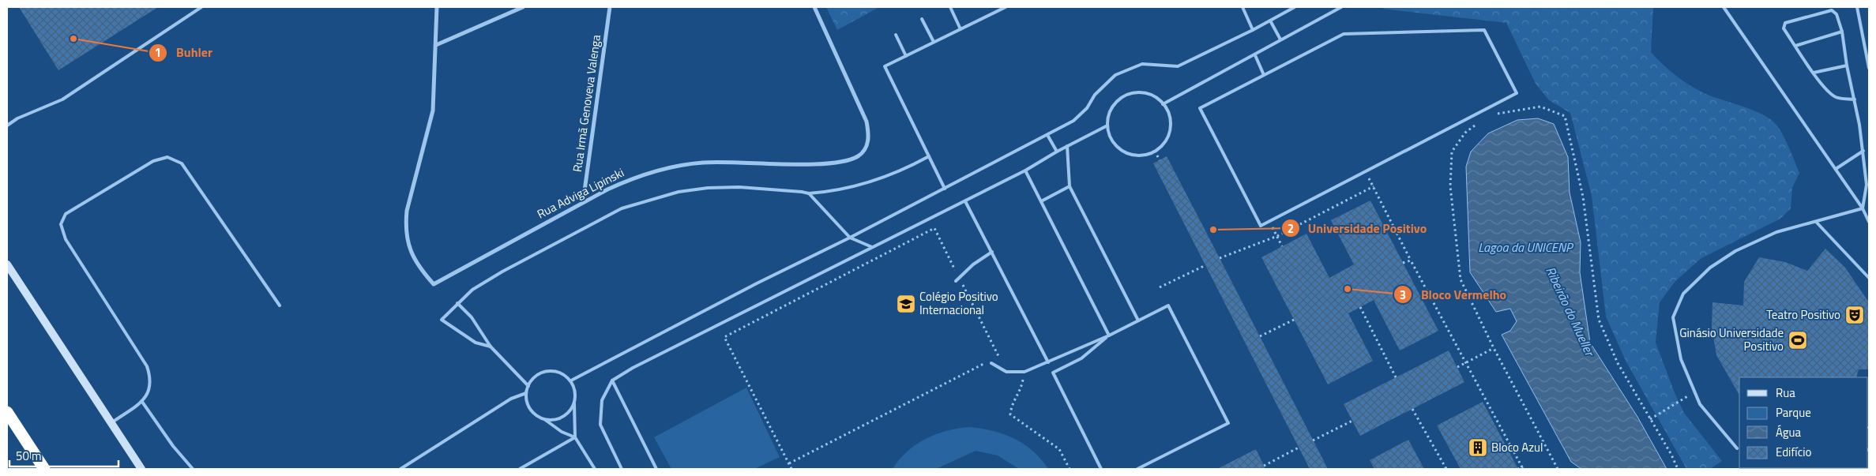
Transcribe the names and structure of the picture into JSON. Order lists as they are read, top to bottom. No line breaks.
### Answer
{"streets":{"street":["Rua Irmã Genoveva Valenga","Rua Adviga Lipinski"]},"crossings":[["Rua Irmã Genoveva Valenga","Rua Adviga Lipinski"]],"water":["Lagoa da UNICENP","Ribeirão do Mueller"],"places":{"other":["Buhler","Universidade Positivo","Bloco Vermelho"],"school or university":["Colégio Positivo Internacional"],"theatre":["Teatro Positivo"],"sports":["Ginásio Universidade Positivo"],"building":["Bloco Azul"]},"legend":["Rua","Parque","Água","Edifício"],"scale_bar":"50 m"}
